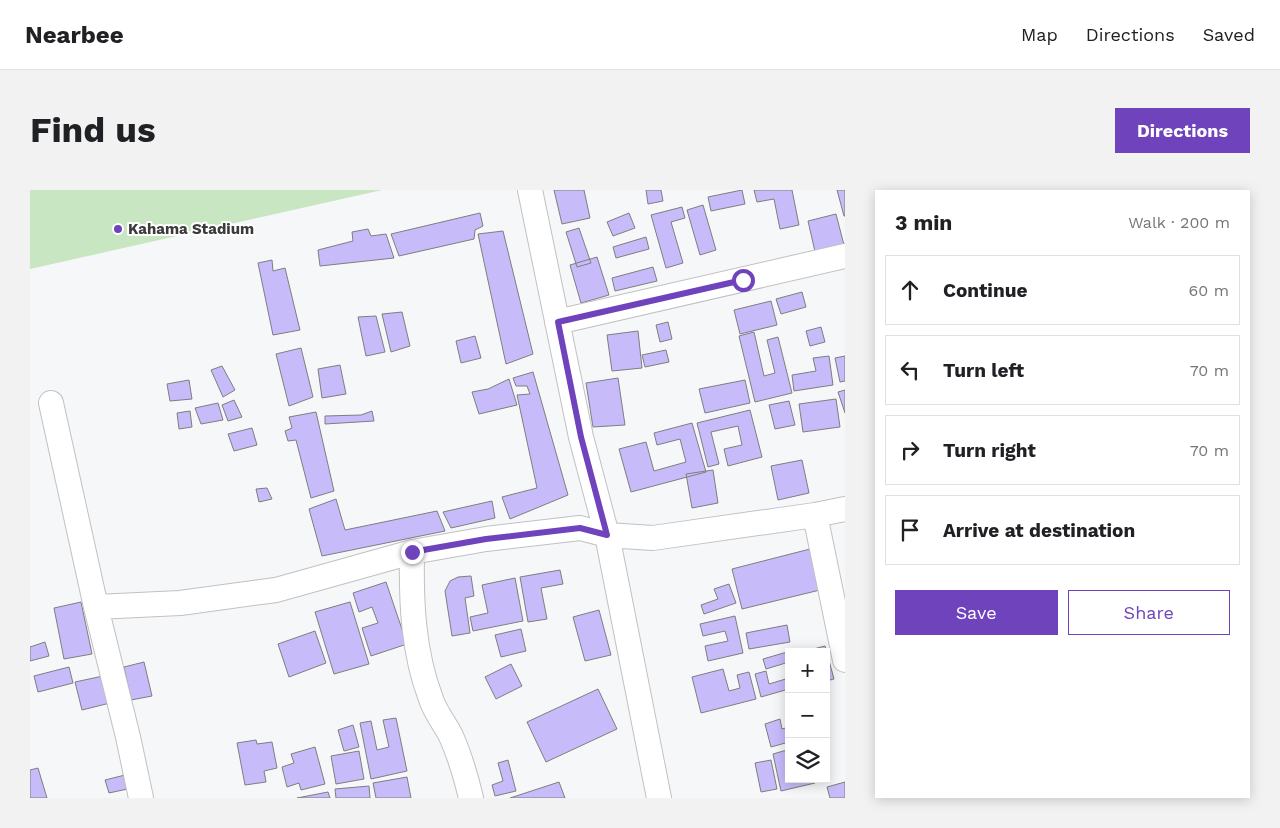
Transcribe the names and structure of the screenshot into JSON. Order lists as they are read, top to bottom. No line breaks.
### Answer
{"places":["Kahama Stadium"],"page":{"header":"Nearbee","nav":["Map","Directions","Saved"],"buttons":["Directions",["Save","Share"]],"title":"Find us","heading":["3 min","Walk · 200 m"],"list":[["Continue","60 m"],["Turn left","70 m"],["Turn right","70 m"],"Arrive at destination"],"map_buttons":["+","−"]}}
